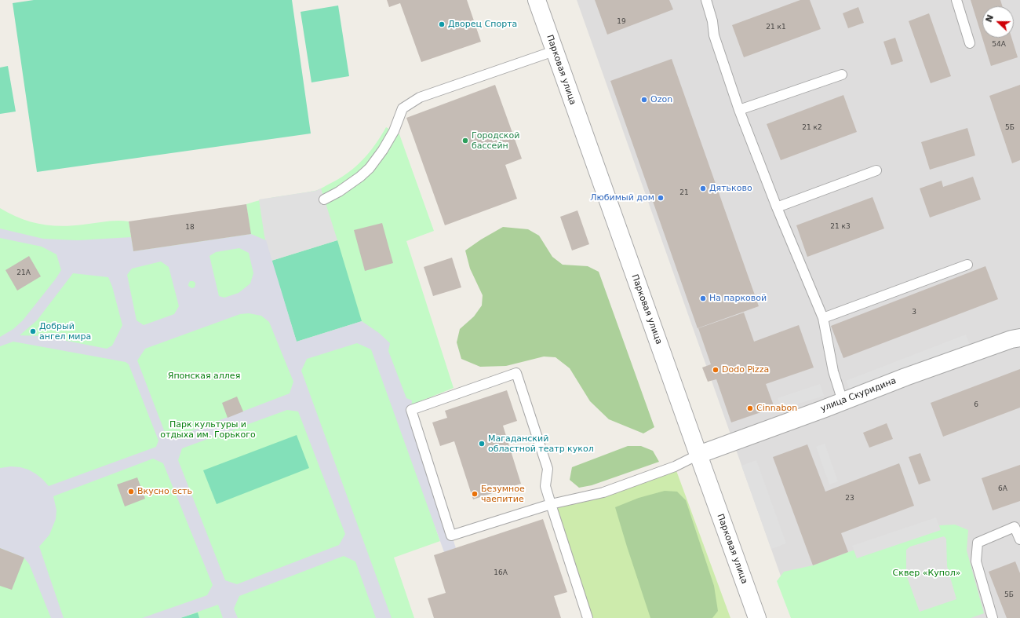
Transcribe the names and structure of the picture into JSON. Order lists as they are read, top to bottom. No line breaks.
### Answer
{"streets":{"street":["Парковая улица","улица Скуридина"]},"crossings":[["Парковая улица","улица Скуридина"]],"parks":["Японская аллея","Парк культуры и отдыха им. Горького","Сквер «Купол»"],"places":["Дворец Спорта","Ozon","Городской бассейн","Дятьково","Любимый дом","На парковой","Добрый ангел мира","Dodo Pizza","Cinnabon","Магаданский областной театр кукол","Вкусно есть","Безумное чаепитие"],"house_numbers":["19","21 к1","54А","21 к2","5Б","21","21 к3","18","21А","3","6","6А","23","16А","5Б"],"north":"left"}
